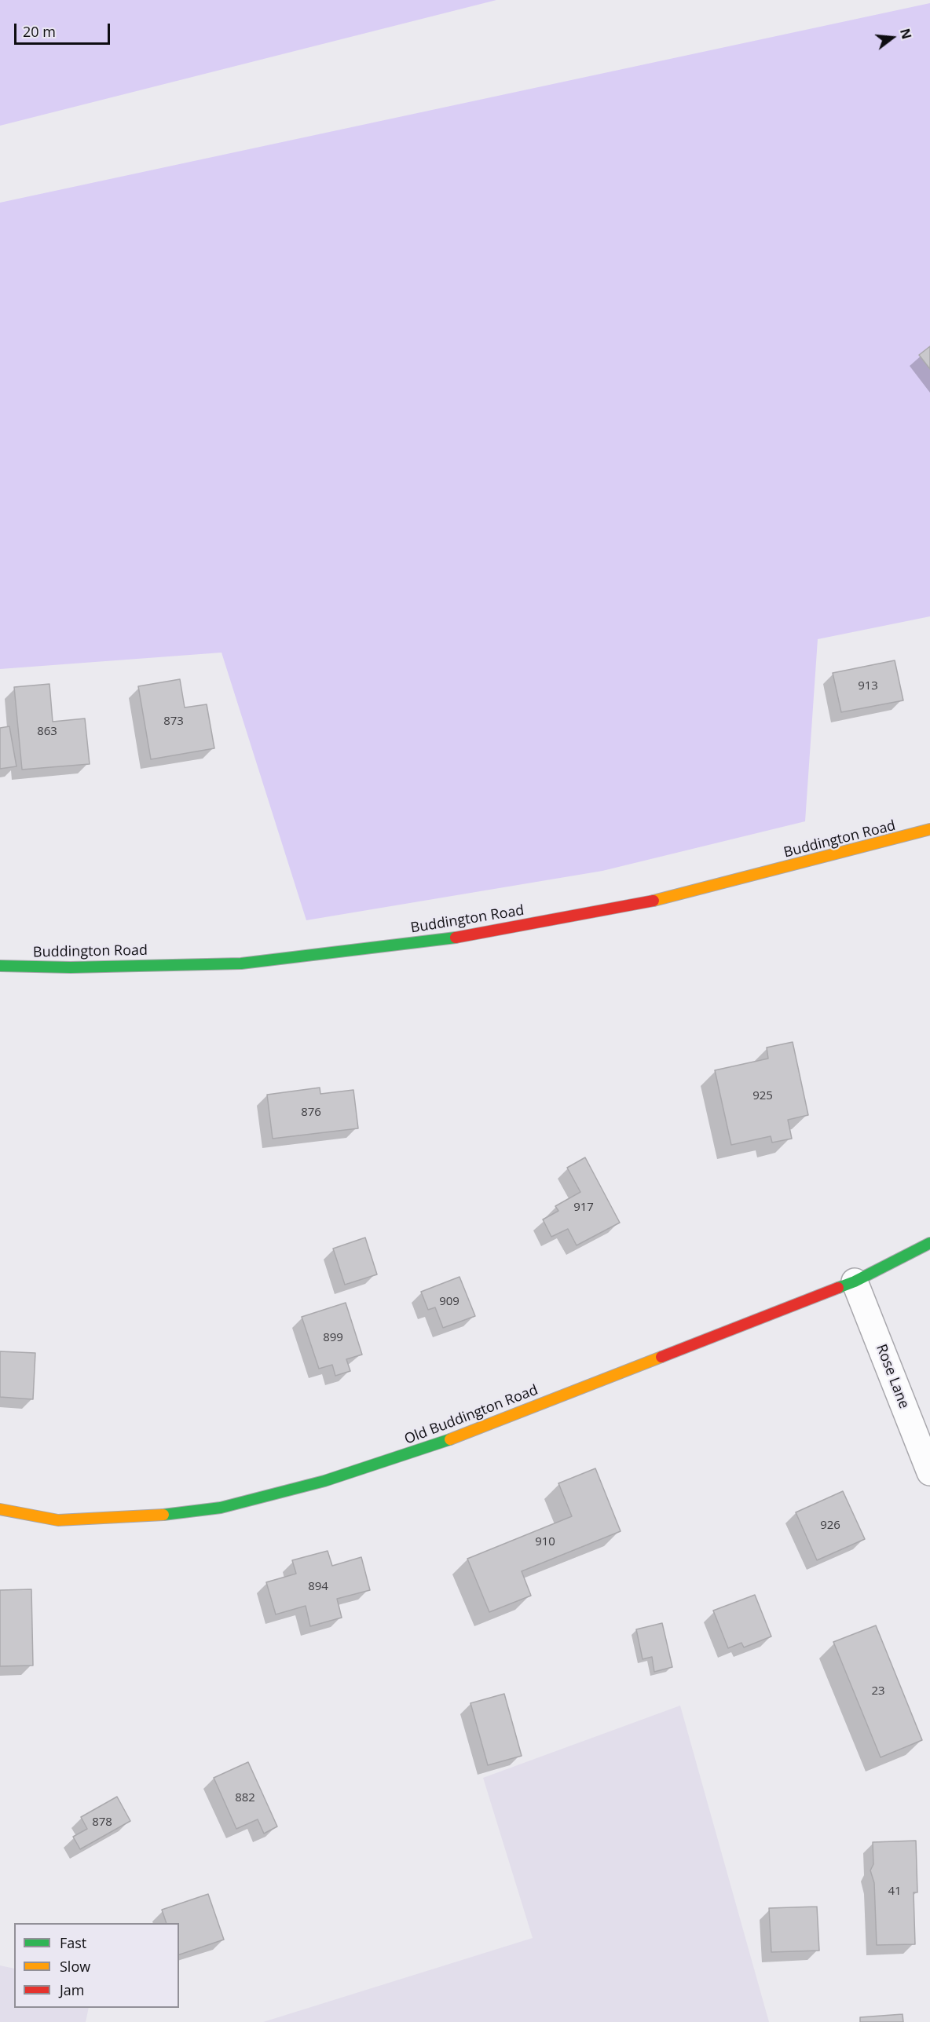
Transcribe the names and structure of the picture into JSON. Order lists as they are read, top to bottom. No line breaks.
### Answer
{"streets":{"street":["Buddington Road","Rose Lane","Old Buddington Road"]},"crossings":[["Rose Lane","Old Buddington Road"]],"house_numbers":["913","873","863","925","876","917","909","899","926","910","894","23","882","878","41"],"legend":["Fast","Slow","Jam"],"scale_bar":"20 m","north":"right"}
